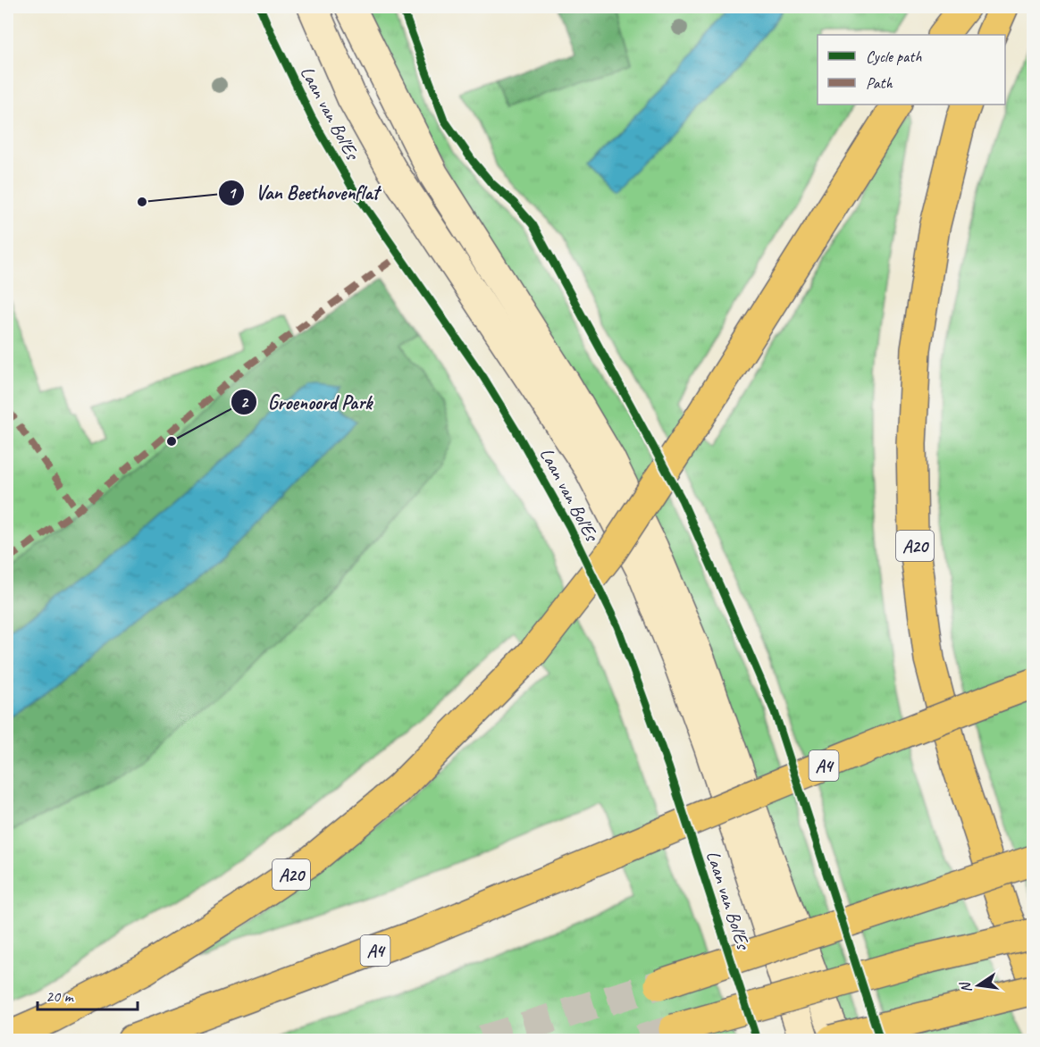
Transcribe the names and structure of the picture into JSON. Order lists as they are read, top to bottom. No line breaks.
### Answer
{"streets":{"highway":["A20","A4"],"street":["Laan van Bol'Es"]},"places":["Van Beethovenflat","Groenoord Park"],"legend":["Cycle path","Path"],"scale_bar":"20 m","north":"left"}
